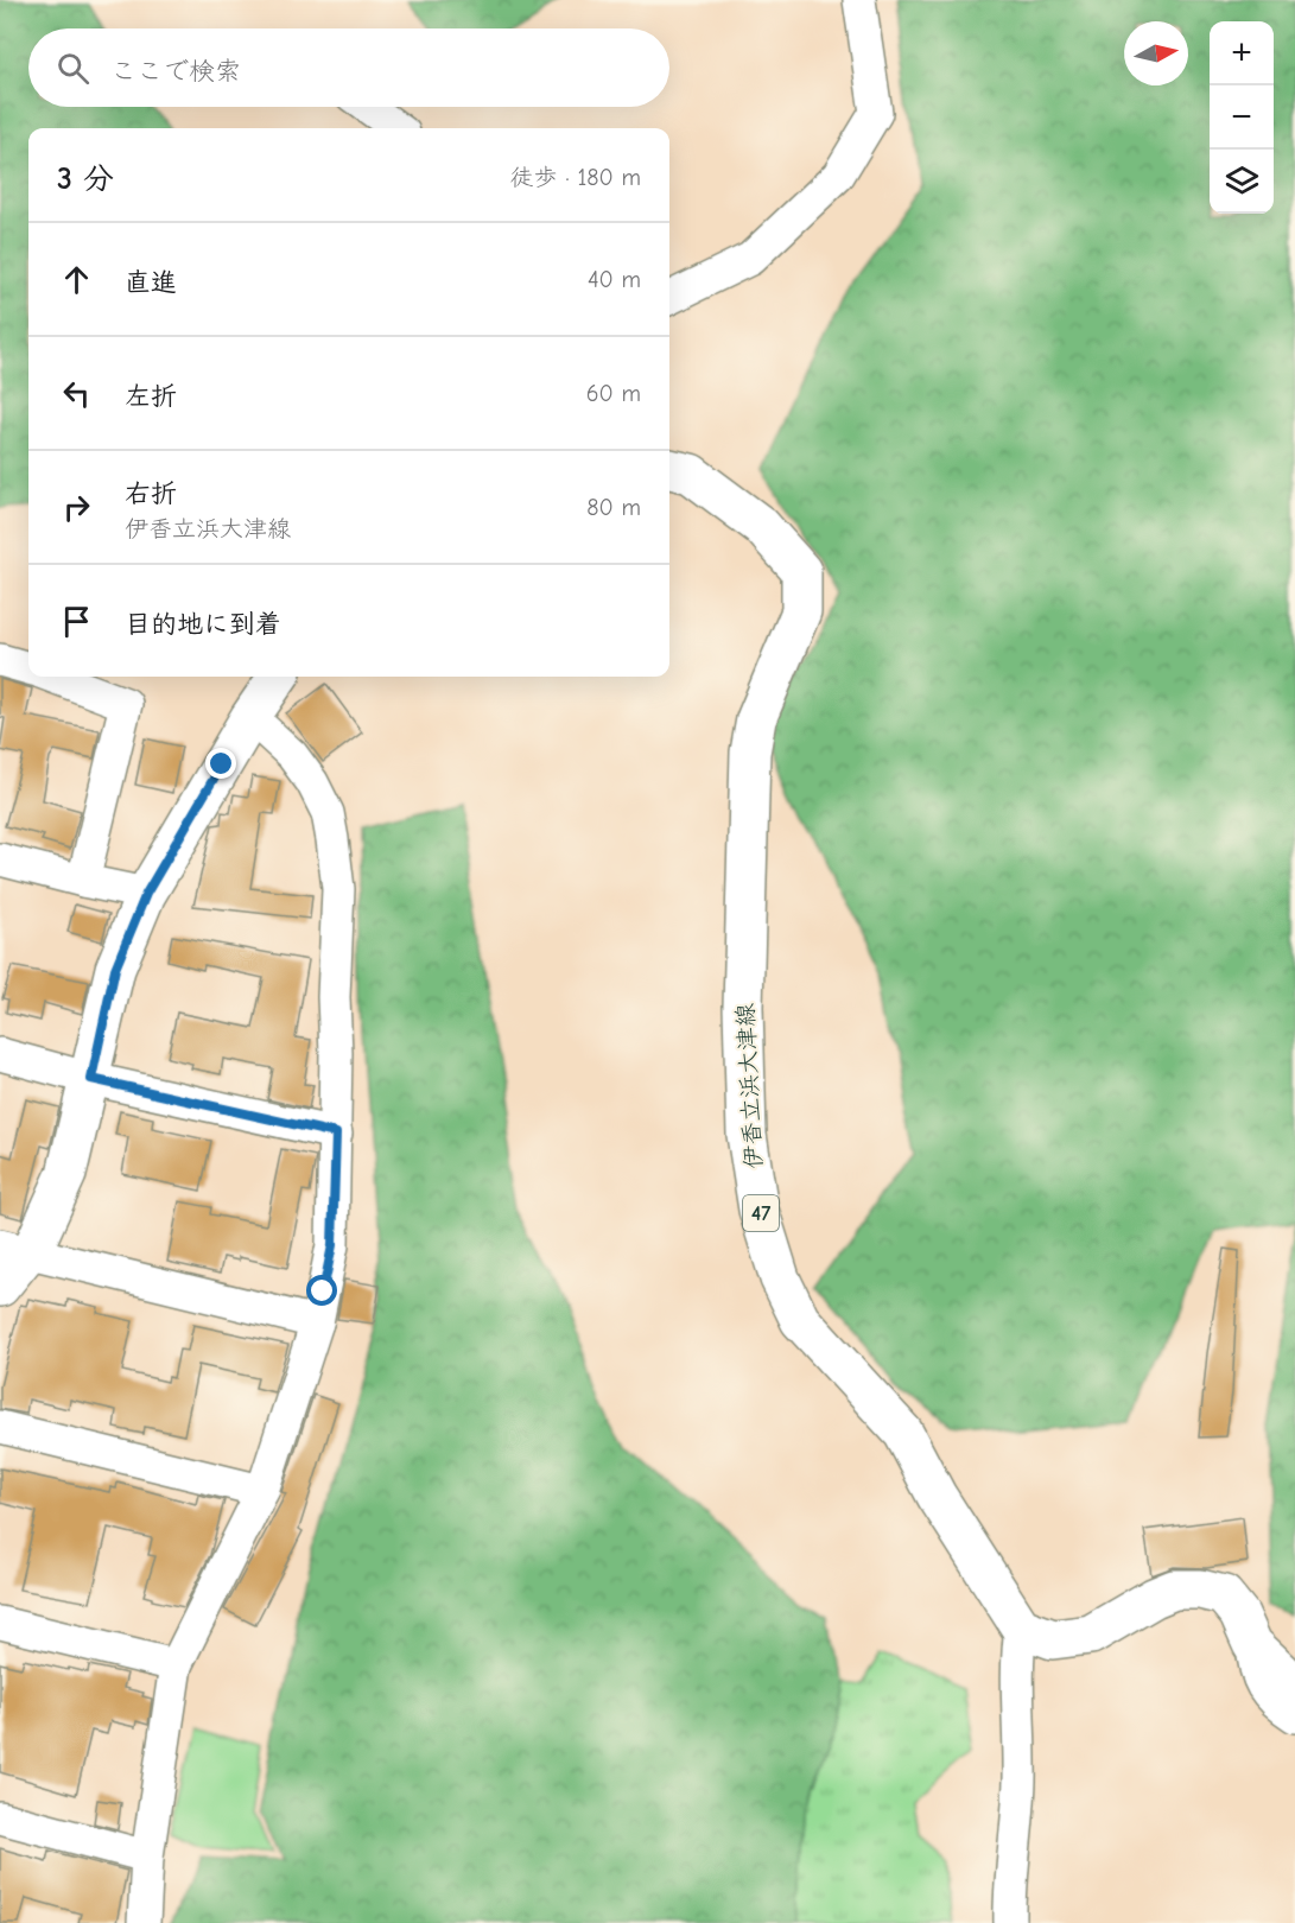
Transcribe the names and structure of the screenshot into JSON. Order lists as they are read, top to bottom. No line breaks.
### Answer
{"streets":{"main road":["伊香立浜大津線","47"]},"north":"right","page":{"map_buttons":["+","−"],"search":"ここで検索","heading":["3 分","徒歩 · 180 m"],"list":[["直進","40 m"],["左折","60 m"],["右折","伊香立浜大津線","80 m"],"目的地に到着"]}}
